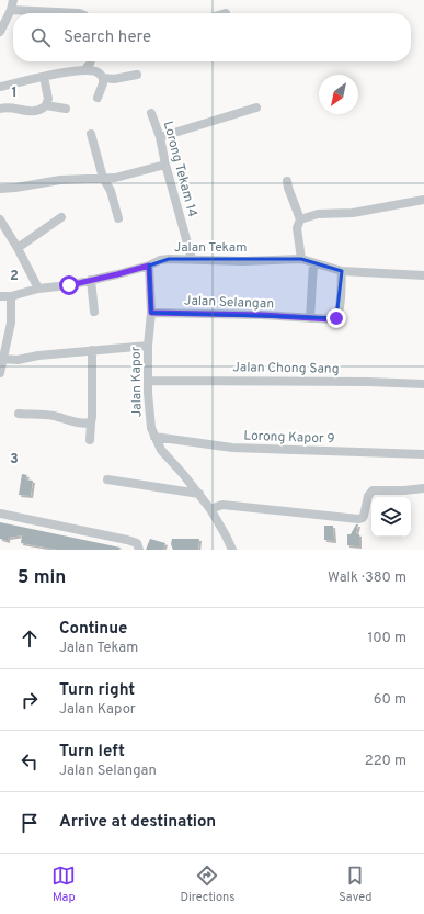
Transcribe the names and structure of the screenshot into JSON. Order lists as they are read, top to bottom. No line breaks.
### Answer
{"streets":{"street":["Lorong Tekam 14","Jalan Tekam","Jalan Selangan","Jalan Chong Sang","Jalan Kapor","Lorong Kapor 9"]},"crossings":[["Lorong Tekam 14","Jalan Tekam"],["Jalan Tekam","Jalan Selangan"],["Jalan Tekam","Jalan Kapor"],["Jalan Selangan","Jalan Kapor"],["Jalan Chong Sang","Jalan Kapor"],["Jalan Kapor","Lorong Kapor 9"]],"north":"bottom left","page":{"search":"Search here","heading":["5 min","Walk · 380 m"],"list":[["Continue","Jalan Tekam","100 m"],["Turn right","Jalan Kapor","60 m"],["Turn left","Jalan Selangan","220 m"],"Arrive at destination"],"nav":["Map","Directions","Saved"]},"grid":{"rows":["1","2","3"]}}
